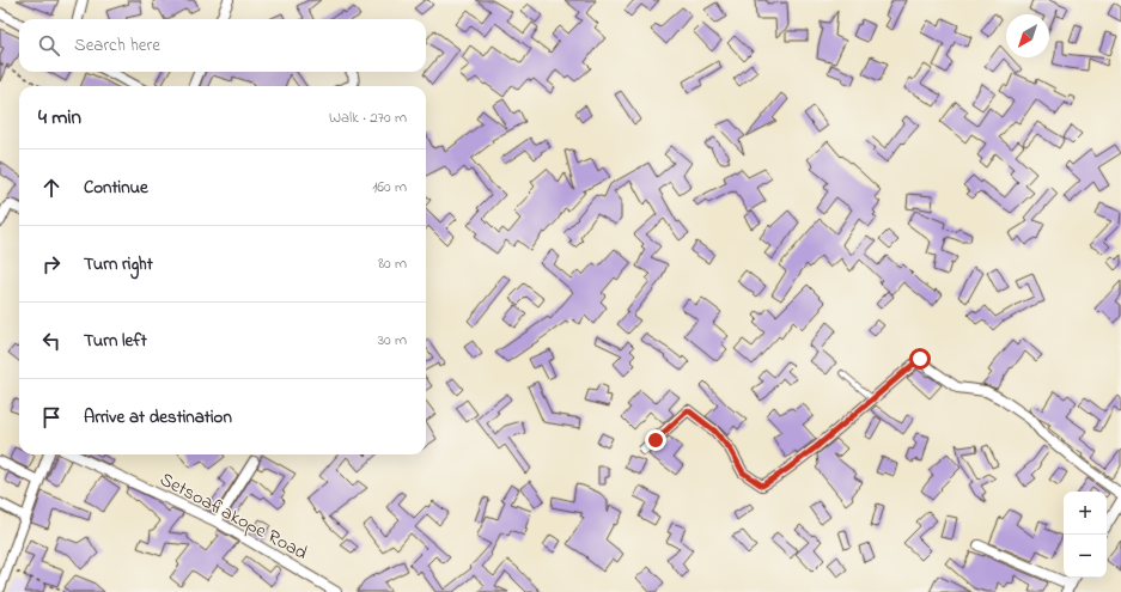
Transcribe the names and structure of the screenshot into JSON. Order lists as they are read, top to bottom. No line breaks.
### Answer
{"streets":{"street":["Setsoafiakope Road"]},"north":"bottom left","page":{"search":"Search here","heading":["4 min","Walk · 270 m"],"list":[["Continue","160 m"],["Turn right","80 m"],["Turn left","30 m"],"Arrive at destination"],"map_buttons":["+","−"]}}
